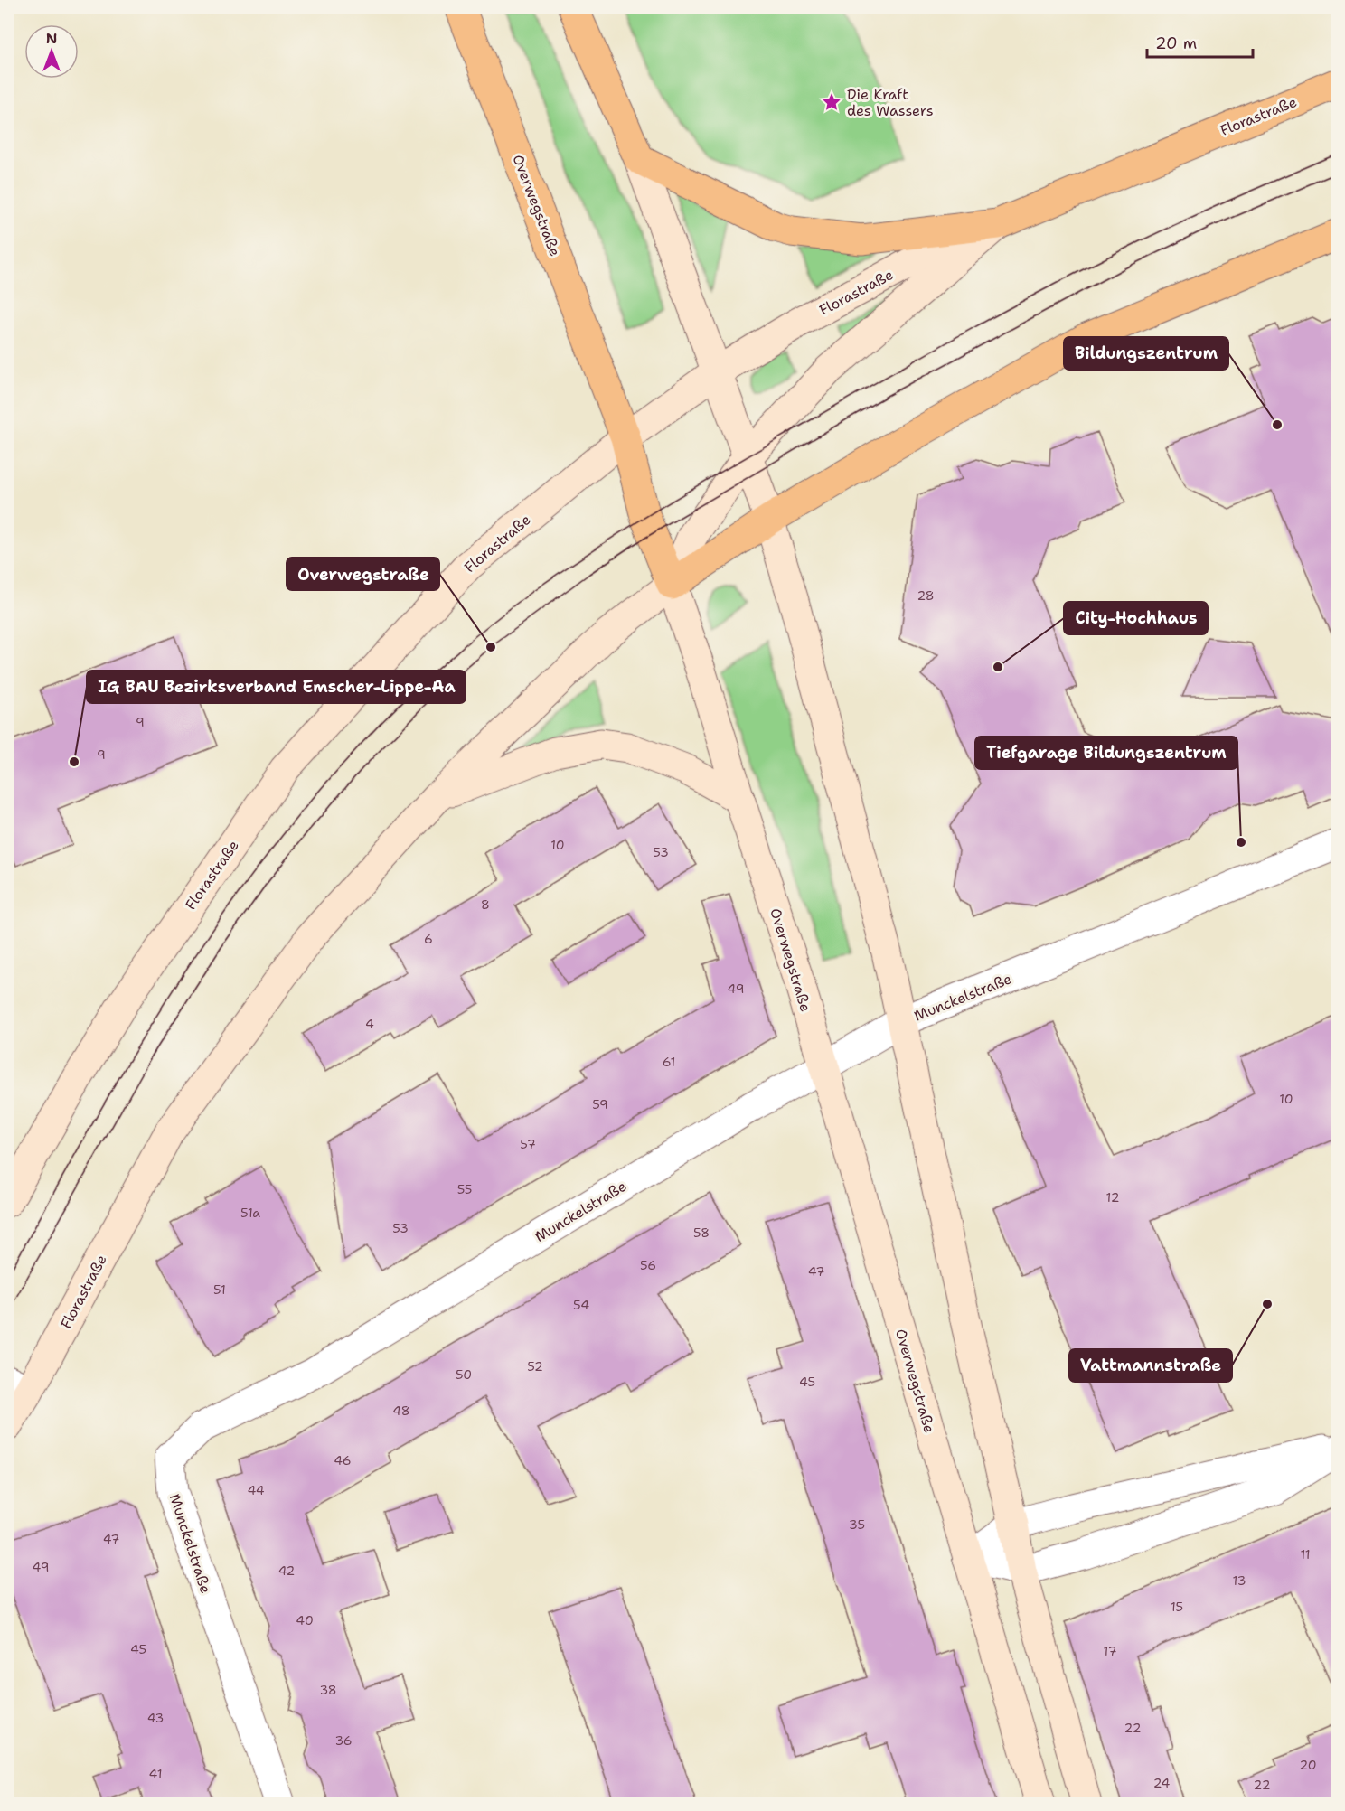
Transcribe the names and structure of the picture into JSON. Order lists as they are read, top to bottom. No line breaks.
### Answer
{"streets":{"main road":["Florastraße","Overwegstraße"],"street":["Munckelstraße"]},"crossings":[["Florastraße","Overwegstraße"],["Overwegstraße","Munckelstraße"]],"places":{"place":["Die Kraft des Wassers"],"other":["Bildungszentrum","Overwegstraße","City-Hochhaus","IG BAU Bezirksverband Emscher-Lippe-Aa","Tiefgarage Bildungszentrum","Vattmannstraße"]},"house_numbers":["28","9","9","10","53","8","6","49","4","61","10","59","57","55","12","51a","53","58","56","47","51","54","52","50","45","48","46","44","35","47","11","49","42","13","15","40","45","17","38","43","22","36","20","41","24","22"],"scale_bar":"20 m","north":"top"}
